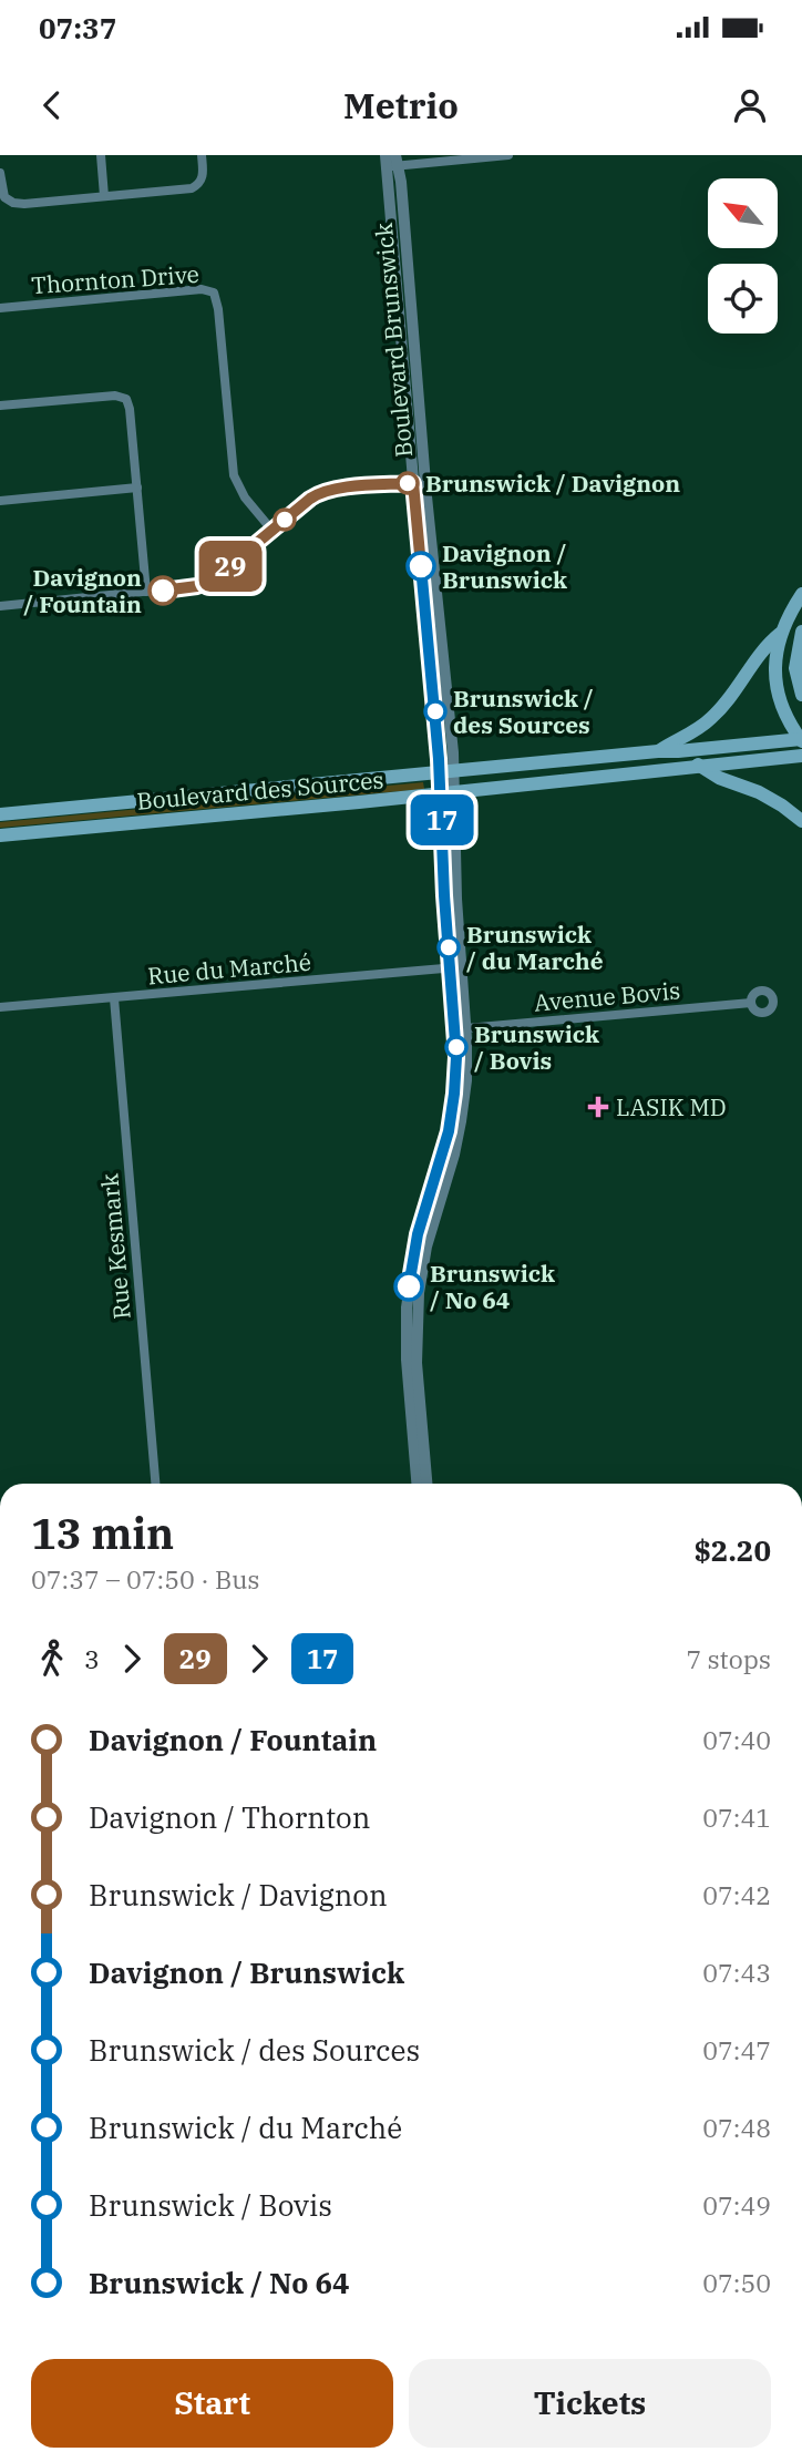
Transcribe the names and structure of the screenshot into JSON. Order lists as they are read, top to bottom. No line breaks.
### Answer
{"streets":{"main road":["Boulevard des Sources"],"street":["Thornton Drive","Boulevard Brunswick","Rue du Marché","Avenue Bovis","Rue Kesmark"]},"crossings":[["Boulevard Brunswick","Boulevard des Sources"],["Boulevard Brunswick","Rue du Marché"],["Boulevard Brunswick","Avenue Bovis"],["Rue du Marché","Rue Kesmark"]],"places":{"other":["Brunswick / Davignon","Davignon / Brunswick","Davignon / Fountain","Brunswick / des Sources","Brunswick / du Marché","Brunswick / Bovis","Brunswick / No 64"],"health":["LASIK MD"]},"lines":["bus line 29","bus line 17"],"north":"top left","page":{"status":"07:37","header":"Metrio","on_map":["29","17"],"heading":["13 min","07:37 – 07:50 · Bus","$2.20"],"legs":["3","29","17","7 stops"],"list":[{"name":"Davignon / Fountain","value":"07:40"},{"name":"Davignon / Thornton","value":"07:41"},{"name":"Brunswick / Davignon","value":"07:42"},{"name":"Davignon / Brunswick","value":"07:43"},{"name":"Brunswick / des Sources","value":"07:47"},{"name":"Brunswick / du Marché","value":"07:48"},{"name":"Brunswick / Bovis","value":"07:49"},{"name":"Brunswick / No 64","value":"07:50"}],"buttons":["Start","Tickets"]}}
